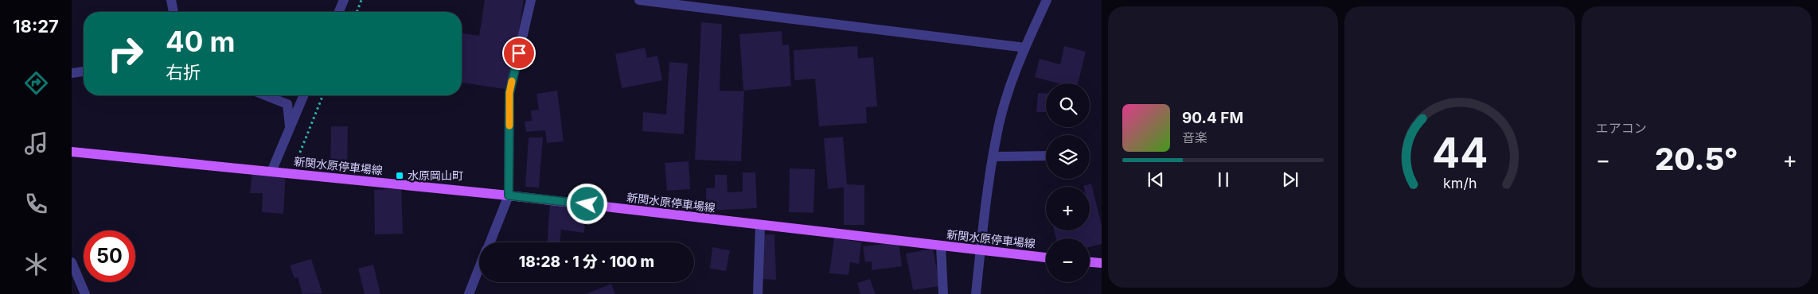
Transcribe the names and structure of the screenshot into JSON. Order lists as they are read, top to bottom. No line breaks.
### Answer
{"streets":{"main road":["新関水原停車場線"]},"places":{"transit":["水原岡山町"]},"page":{"tabs":"18:27","tile":"エアコン","turn":["40 m","右折"],"map_buttons":["+","−"],"song":["90.4 FM","音楽"],"heat":["−","20.5°","+"],"limit":"50","trip":"18:28 · 1 分 · 100 m","gauge":["44","km/h"]}}
